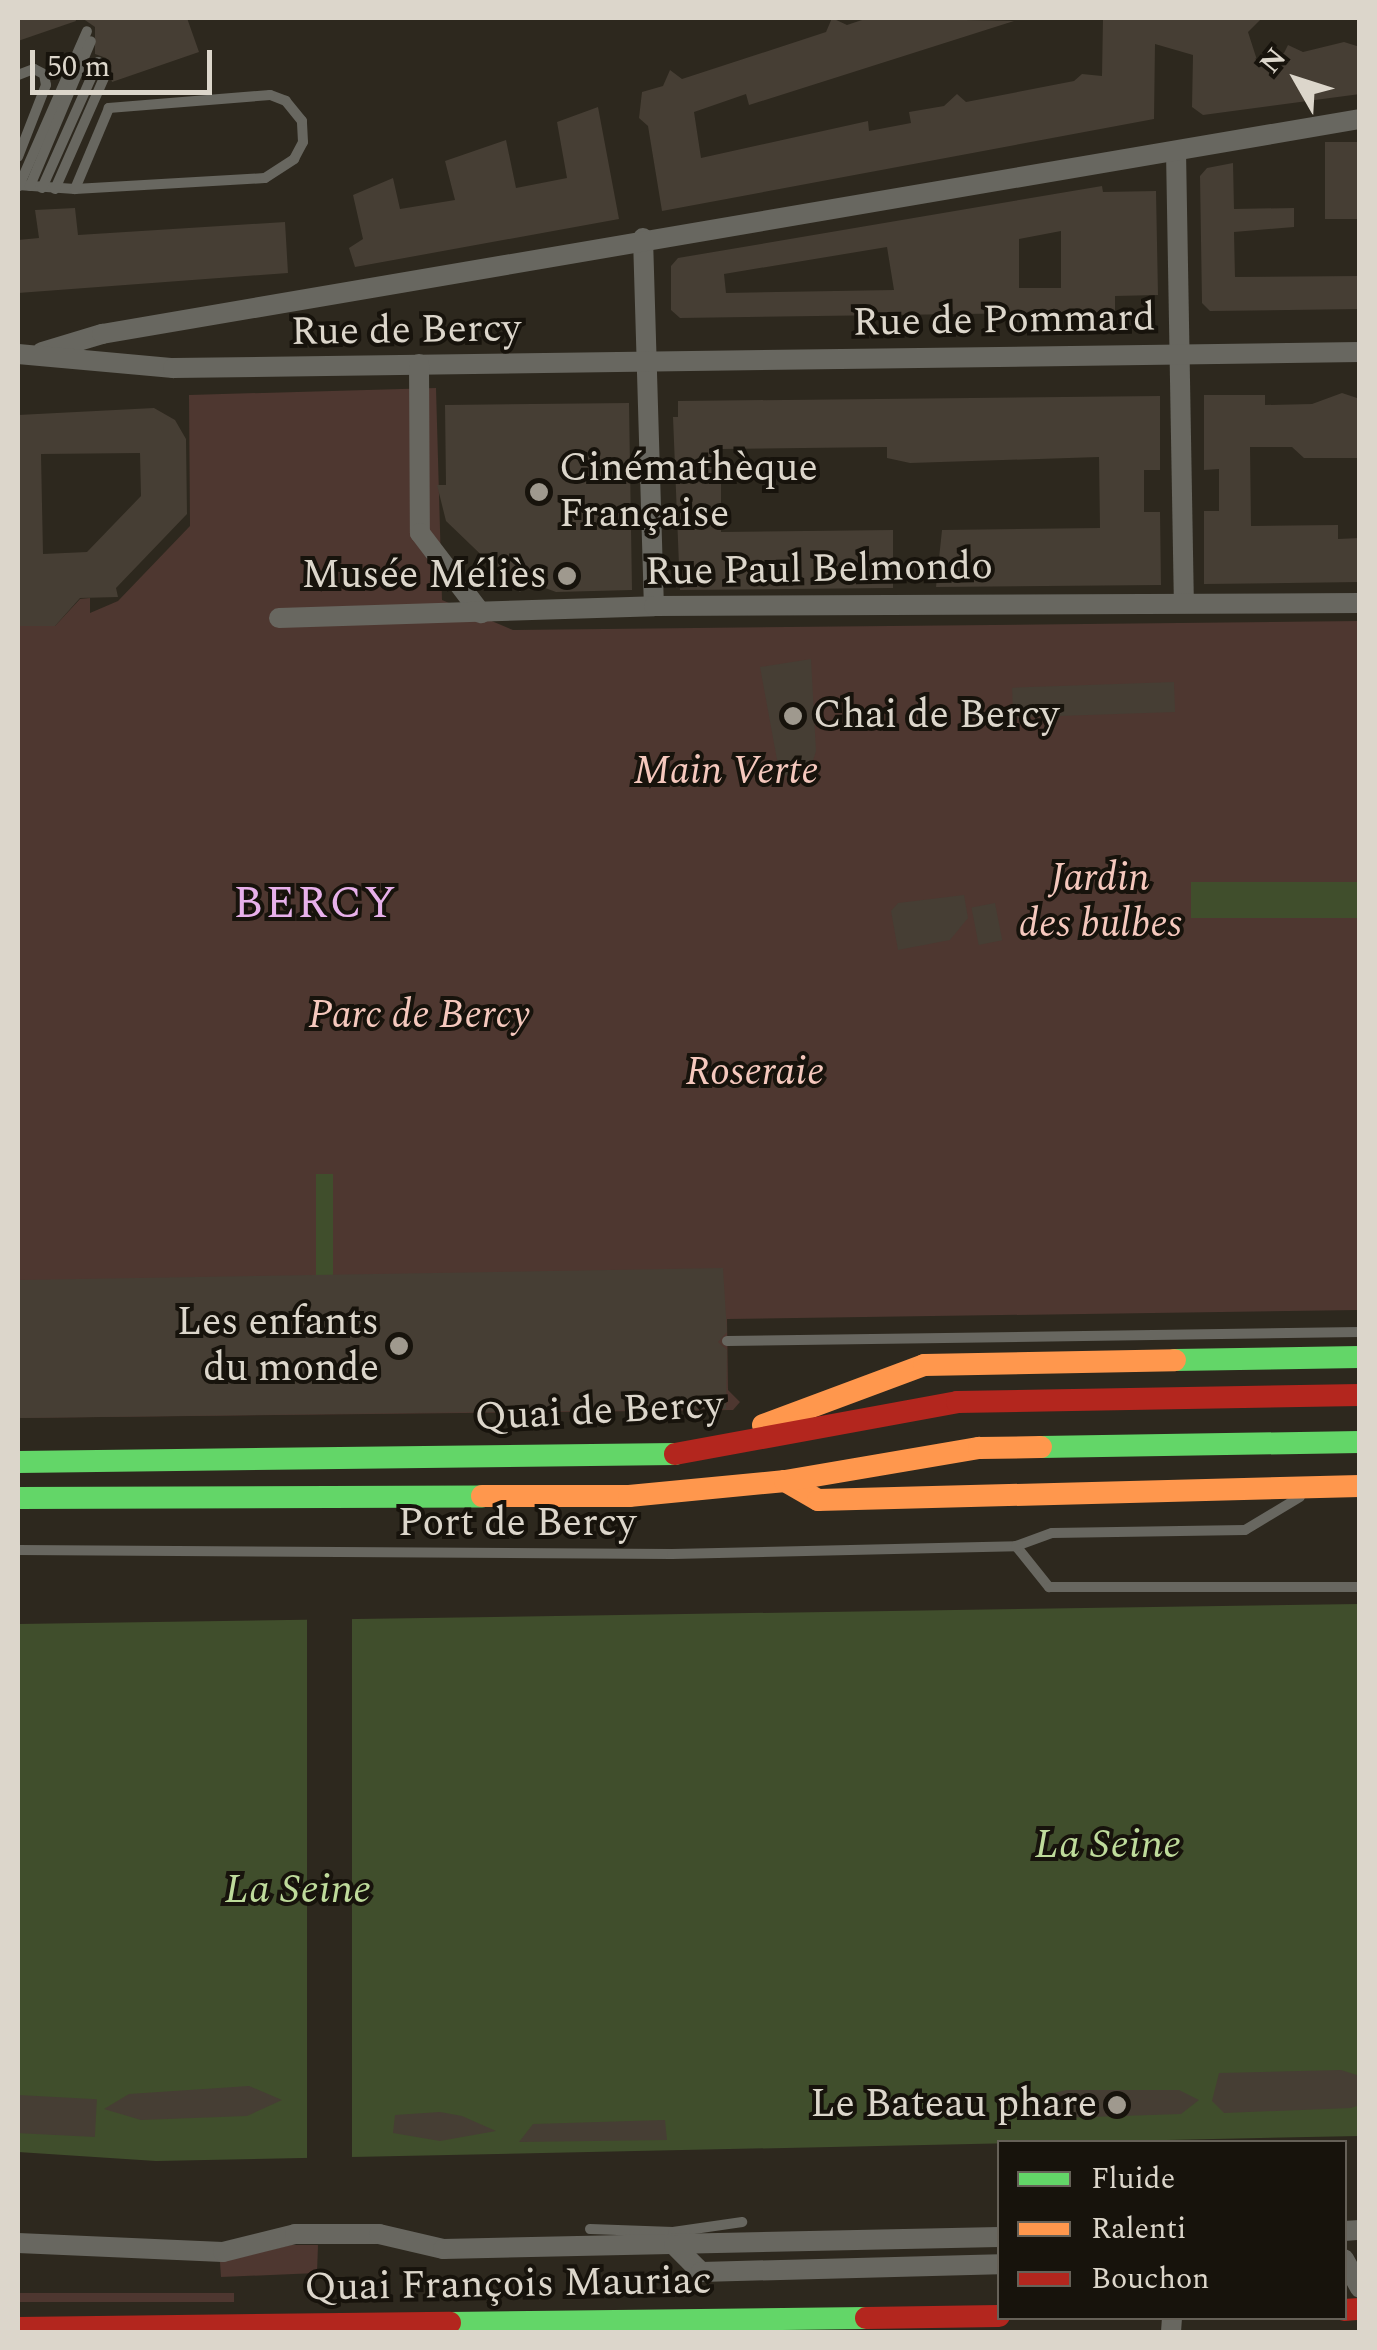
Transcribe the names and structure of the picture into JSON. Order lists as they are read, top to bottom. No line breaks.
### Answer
{"streets":{"main road":["Quai de Bercy","Quai François Mauriac"],"street":["Rue de Pommard","Rue de Bercy","Rue Paul Belmondo"],"lane":["Port de Bercy"]},"crossings":[["Rue de Pommard","Rue de Bercy"]],"districts":["BERCY"],"water":["La Seine"],"parks":["Main Verte","Jardin des bulbes","Parc de Bercy","Roseraie"],"places":["Cinémathèque Française","Musée Méliès","Chai de Bercy","Les enfants du monde","Le Bateau phare"],"legend":["Fluide","Ralenti","Bouchon"],"scale_bar":"50 m","north":"top left"}
